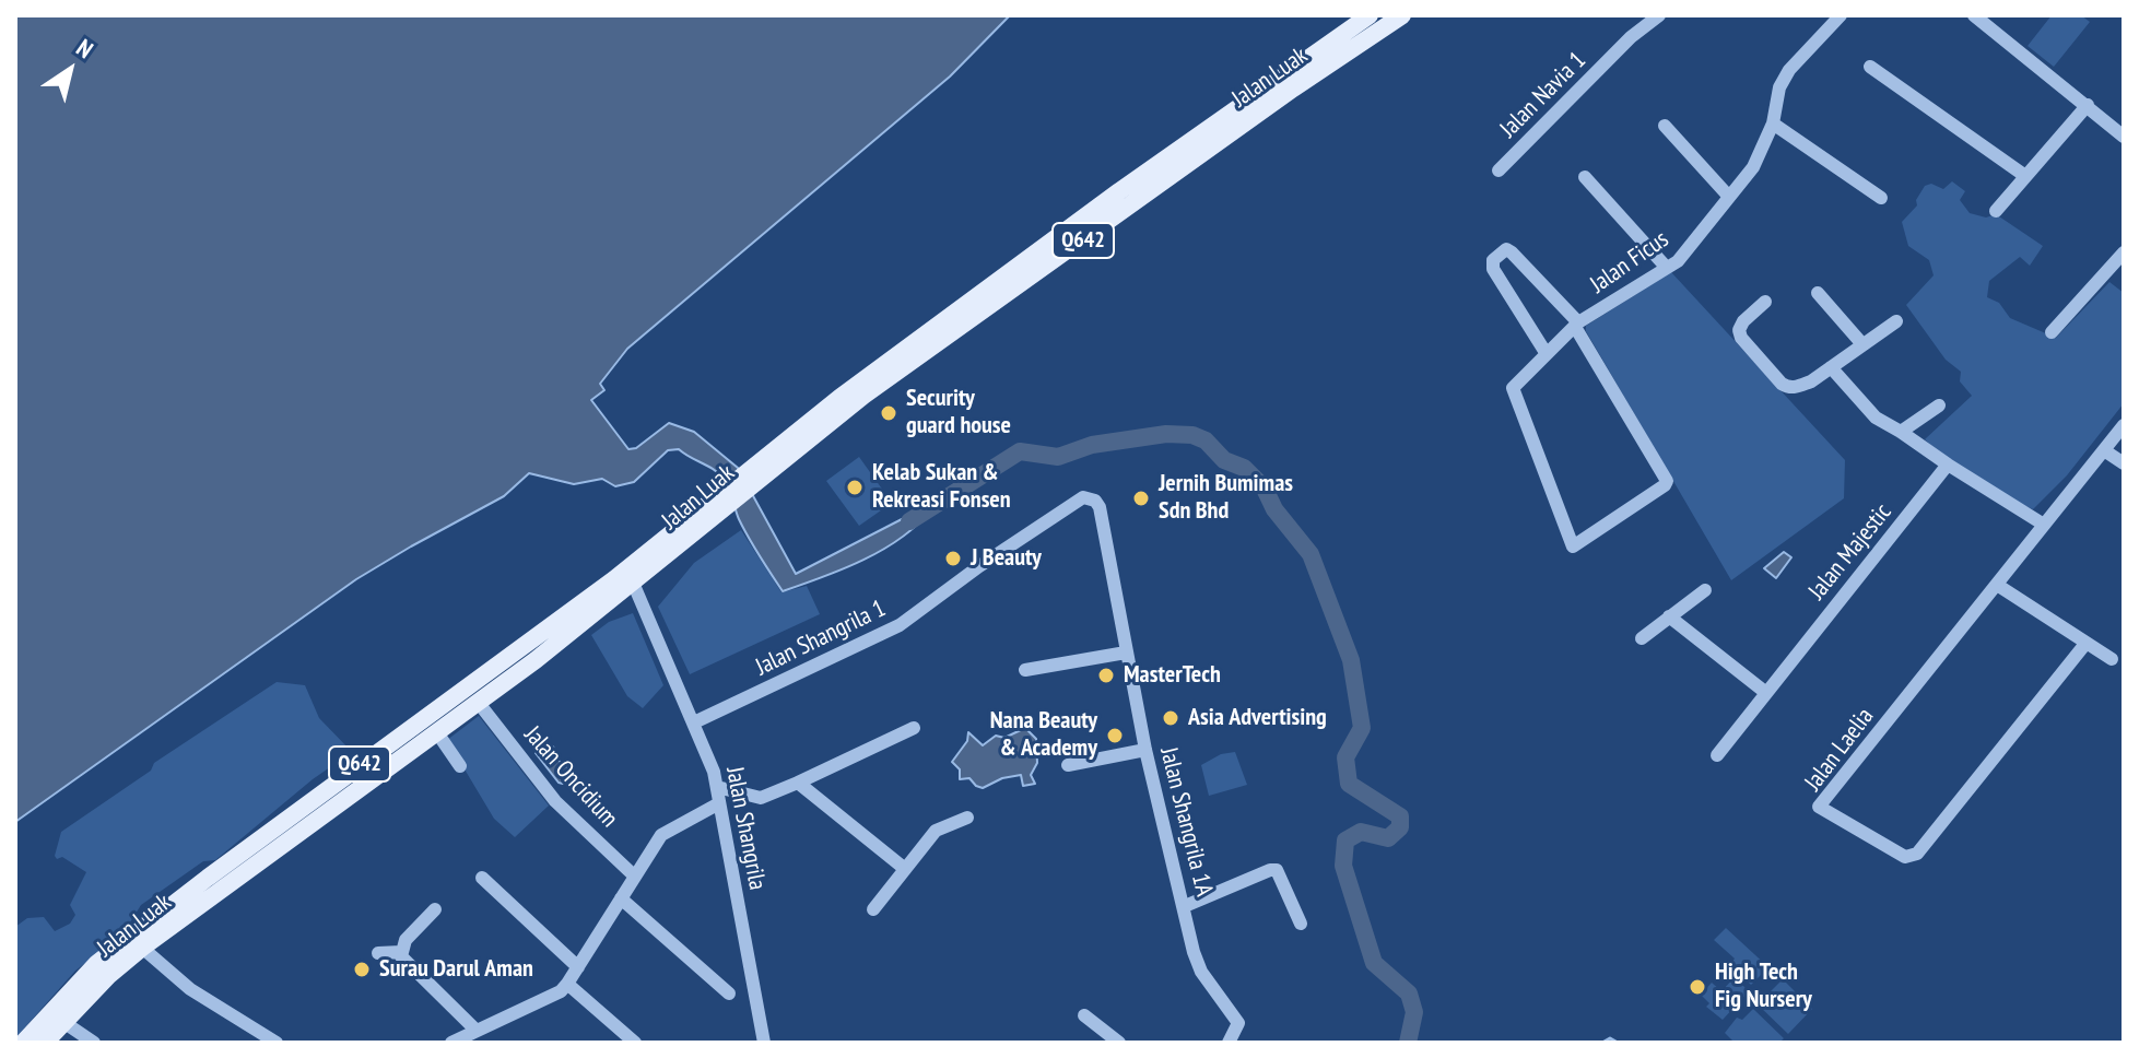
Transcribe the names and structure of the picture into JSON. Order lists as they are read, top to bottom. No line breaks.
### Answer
{"streets":{"main road":["Jalan Luak","Q642"],"street":["Jalan Navia 1","Jalan Ficus","Jalan Majestic","Jalan Shangrila 1","Jalan Laelia","Jalan Oncidium","Jalan Shangrila 1A","Jalan Shangrila"]},"crossings":[["Jalan Luak","Jalan Oncidium"],["Jalan Luak","Jalan Shangrila"],["Jalan Shangrila 1","Jalan Shangrila 1A"],["Jalan Shangrila 1","Jalan Shangrila"]],"places":["Security guard house","Kelab Sukan & Rekreasi Fonsen","Jernih Bumimas Sdn Bhd","J Beauty","MasterTech","Asia Advertising","Nana Beauty & Academy","Surau Darul Aman","High Tech Fig Nursery"],"north":"top right"}
